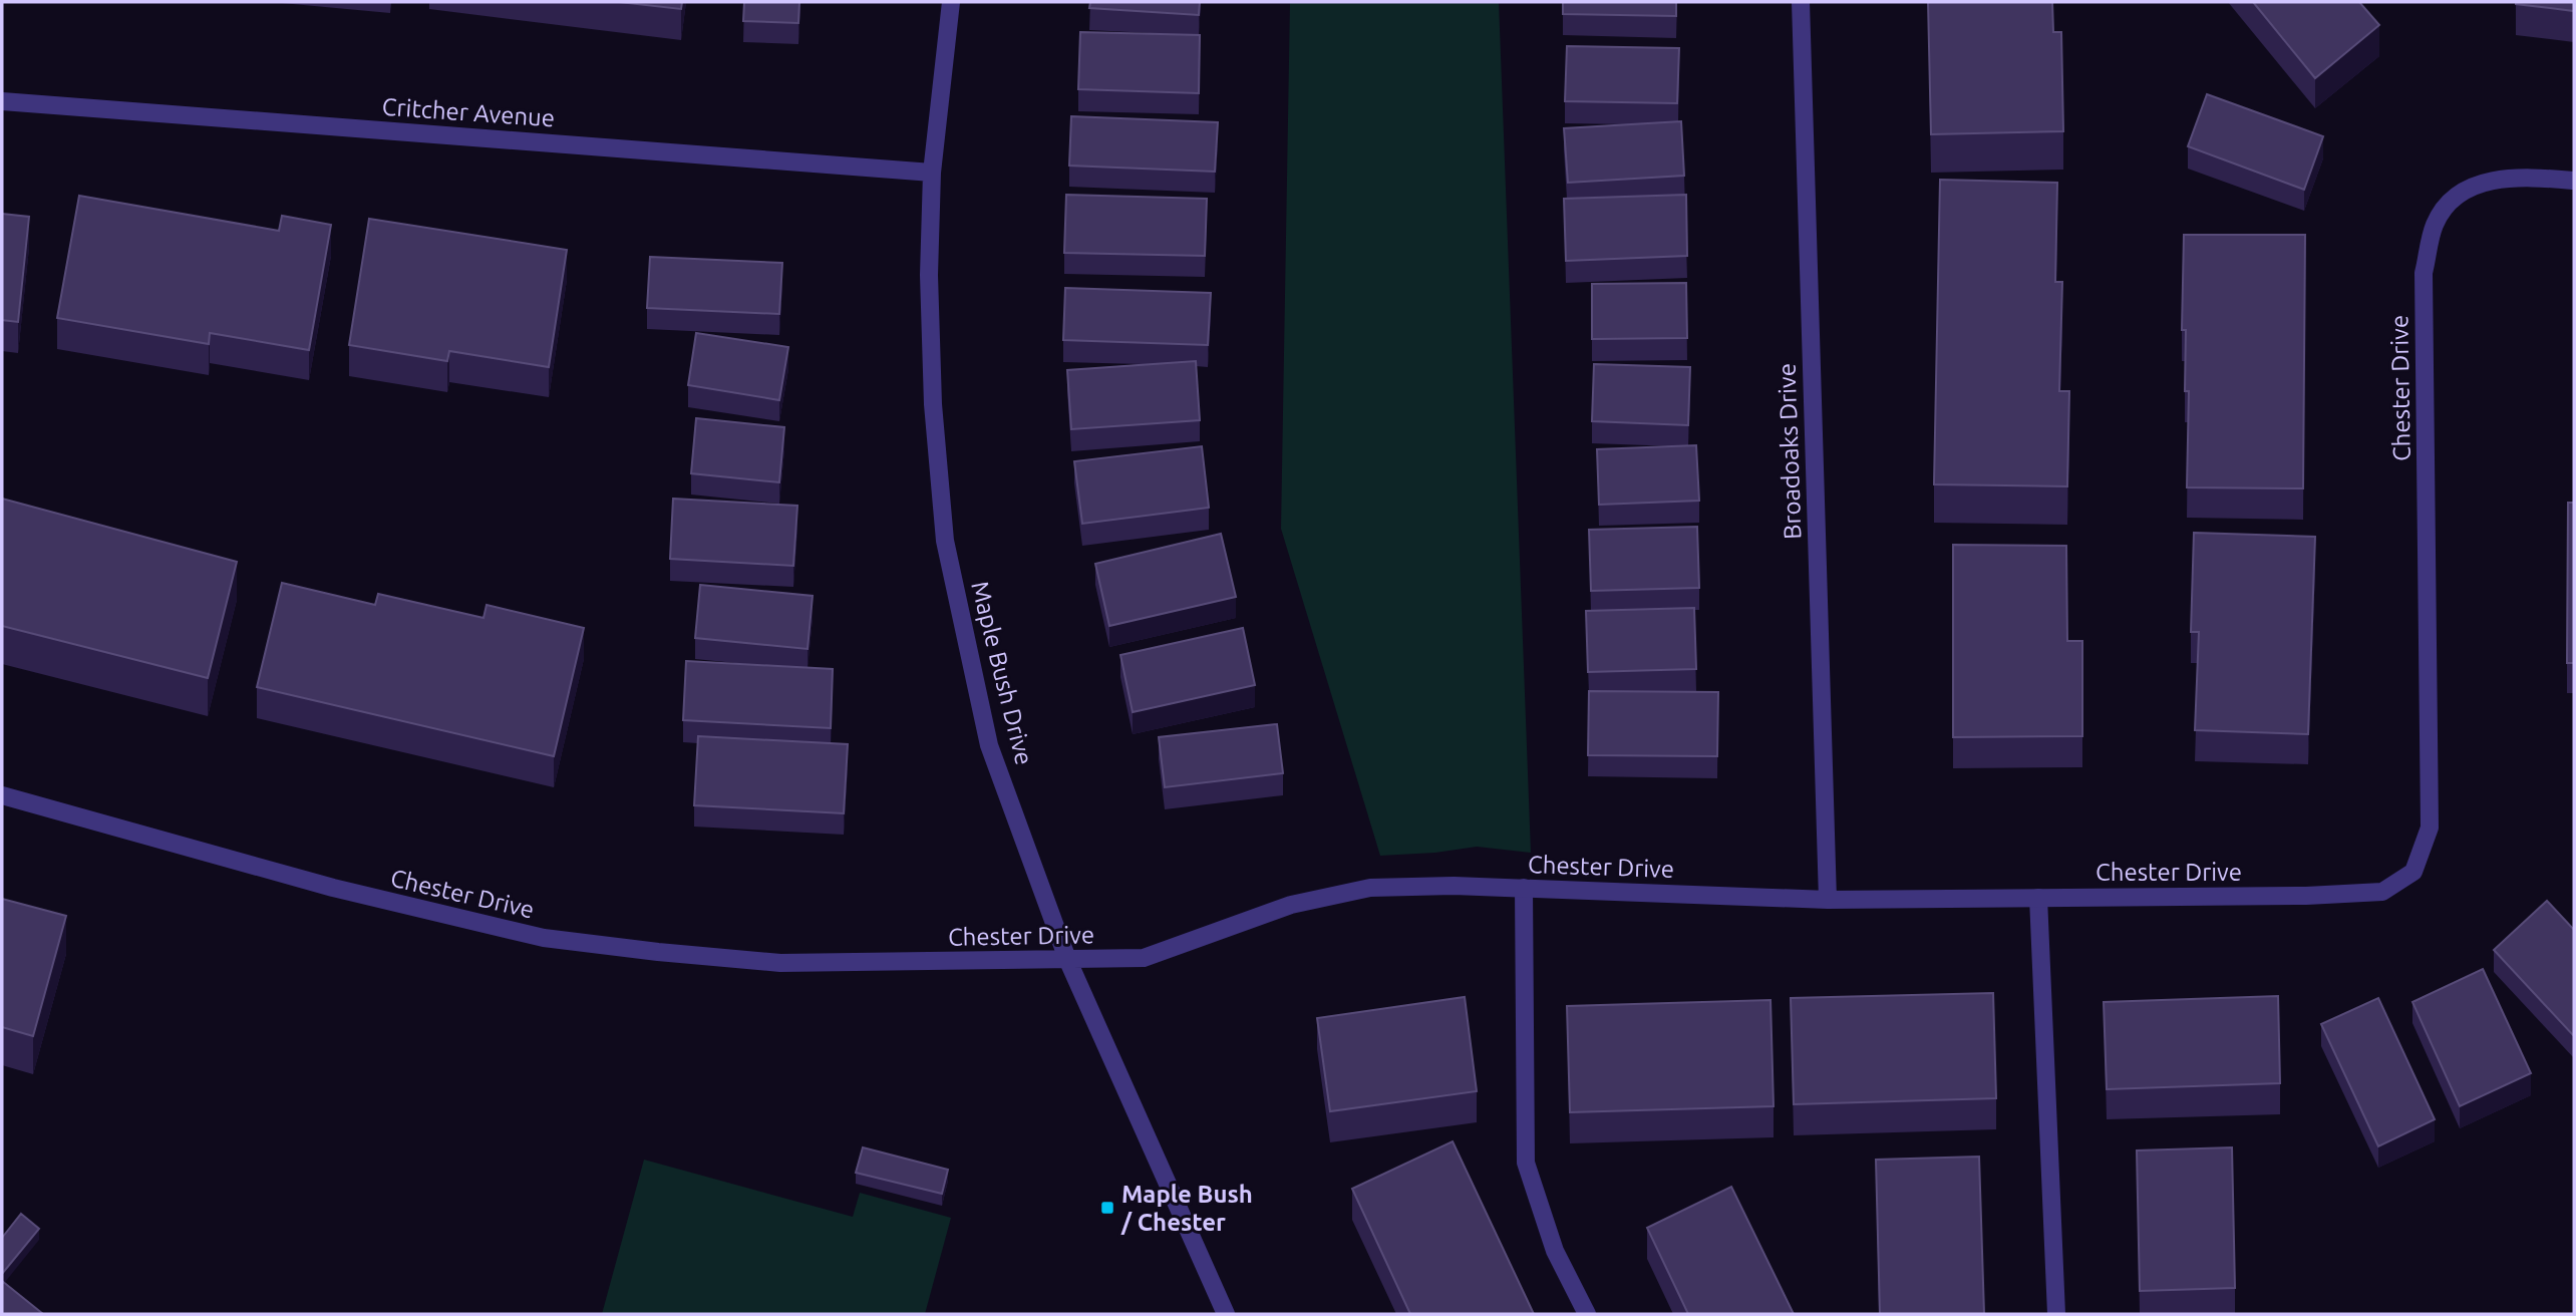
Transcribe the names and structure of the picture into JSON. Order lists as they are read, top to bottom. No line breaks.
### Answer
{"streets":{"street":["Critcher Avenue","Chester Drive","Broadoaks Drive","Maple Bush Drive"]},"crossings":[["Critcher Avenue","Maple Bush Drive"],["Chester Drive","Broadoaks Drive"],["Chester Drive","Maple Bush Drive"]],"places":{"transit":["Maple Bush / Chester"]}}
